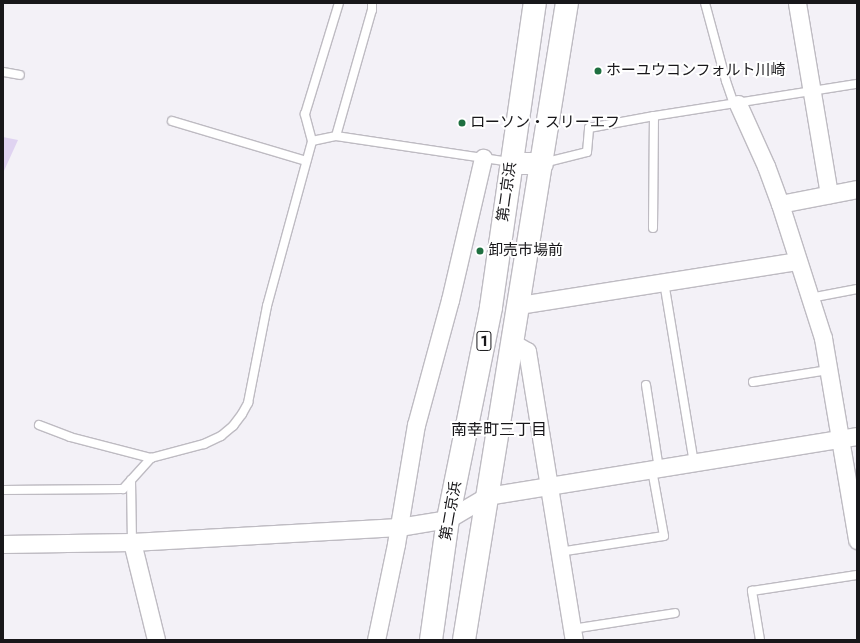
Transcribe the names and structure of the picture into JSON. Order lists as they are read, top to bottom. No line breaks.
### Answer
{"streets":{"highway":["第二京浜","1"]},"districts":["南幸町三丁目"],"places":["ホーユウコンフォルト川崎","ローソン・スリーエフ","卸売市場前"]}
